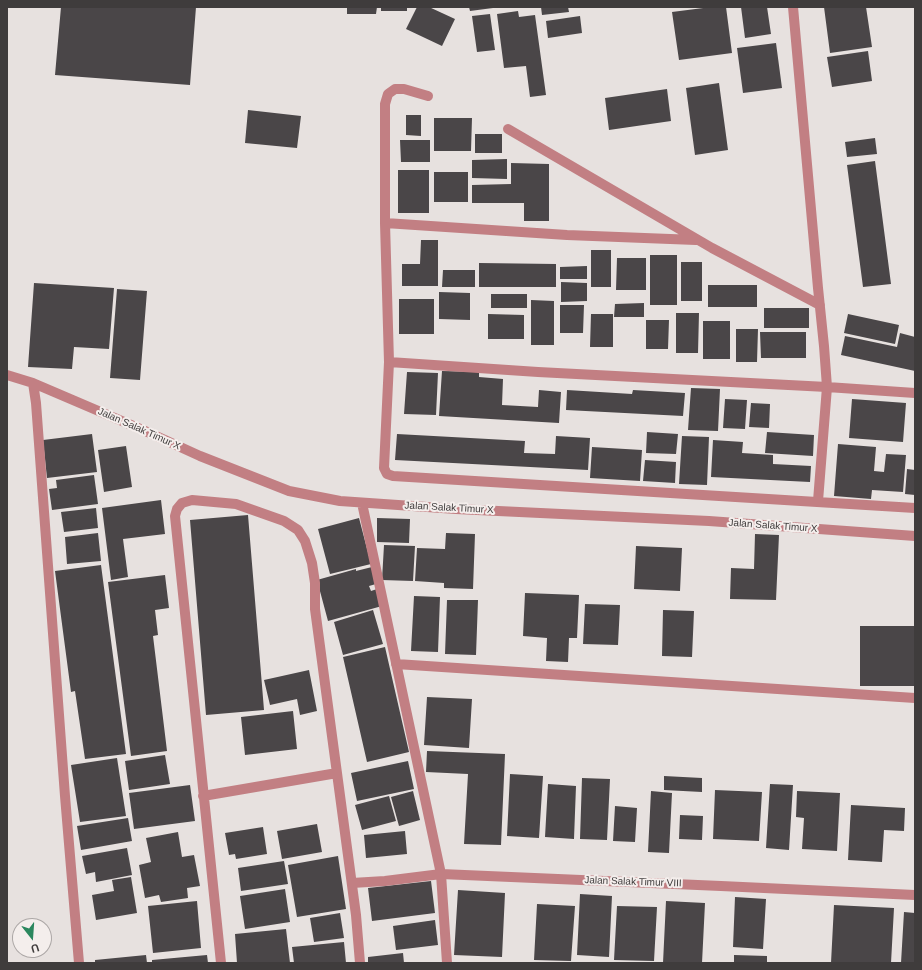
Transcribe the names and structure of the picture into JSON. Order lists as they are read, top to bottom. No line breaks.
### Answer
{"streets":{"street":["Jalan Salak Timur X","Jalan Salak Timur VIII"]},"north":"bottom"}
